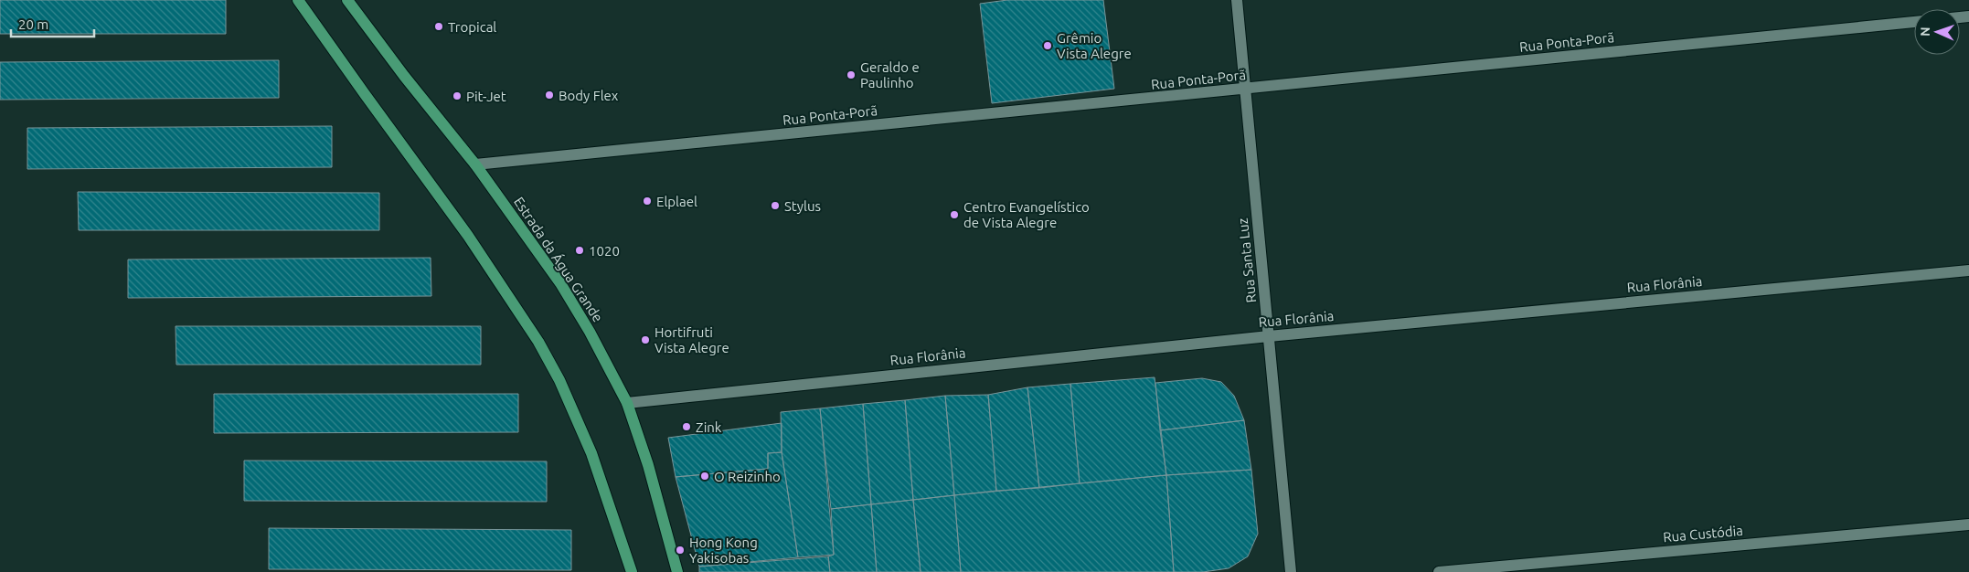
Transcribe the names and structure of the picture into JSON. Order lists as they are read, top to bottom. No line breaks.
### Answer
{"streets":{"main road":["Estrada da Água Grande"],"street":["Rua Ponta-Porã","Rua Santa Luz","Rua Florânia","Rua Custódia"]},"crossings":[["Rua Ponta-Porã","Estrada da Água Grande"],["Rua Ponta-Porã","Rua Santa Luz"],["Estrada da Água Grande","Rua Florânia"],["Rua Santa Luz","Rua Florânia"]],"places":["Tropical","Grêmio Vista Alegre","Geraldo e Paulinho","Body Flex","Pit-Jet","Elplael","Stylus","Centro Evangelístico de Vista Alegre","1020","Hortifruti Vista Alegre","Zink","O Reizinho","Hong Kong Yakisobas"],"scale_bar":"20 m","north":"left"}
